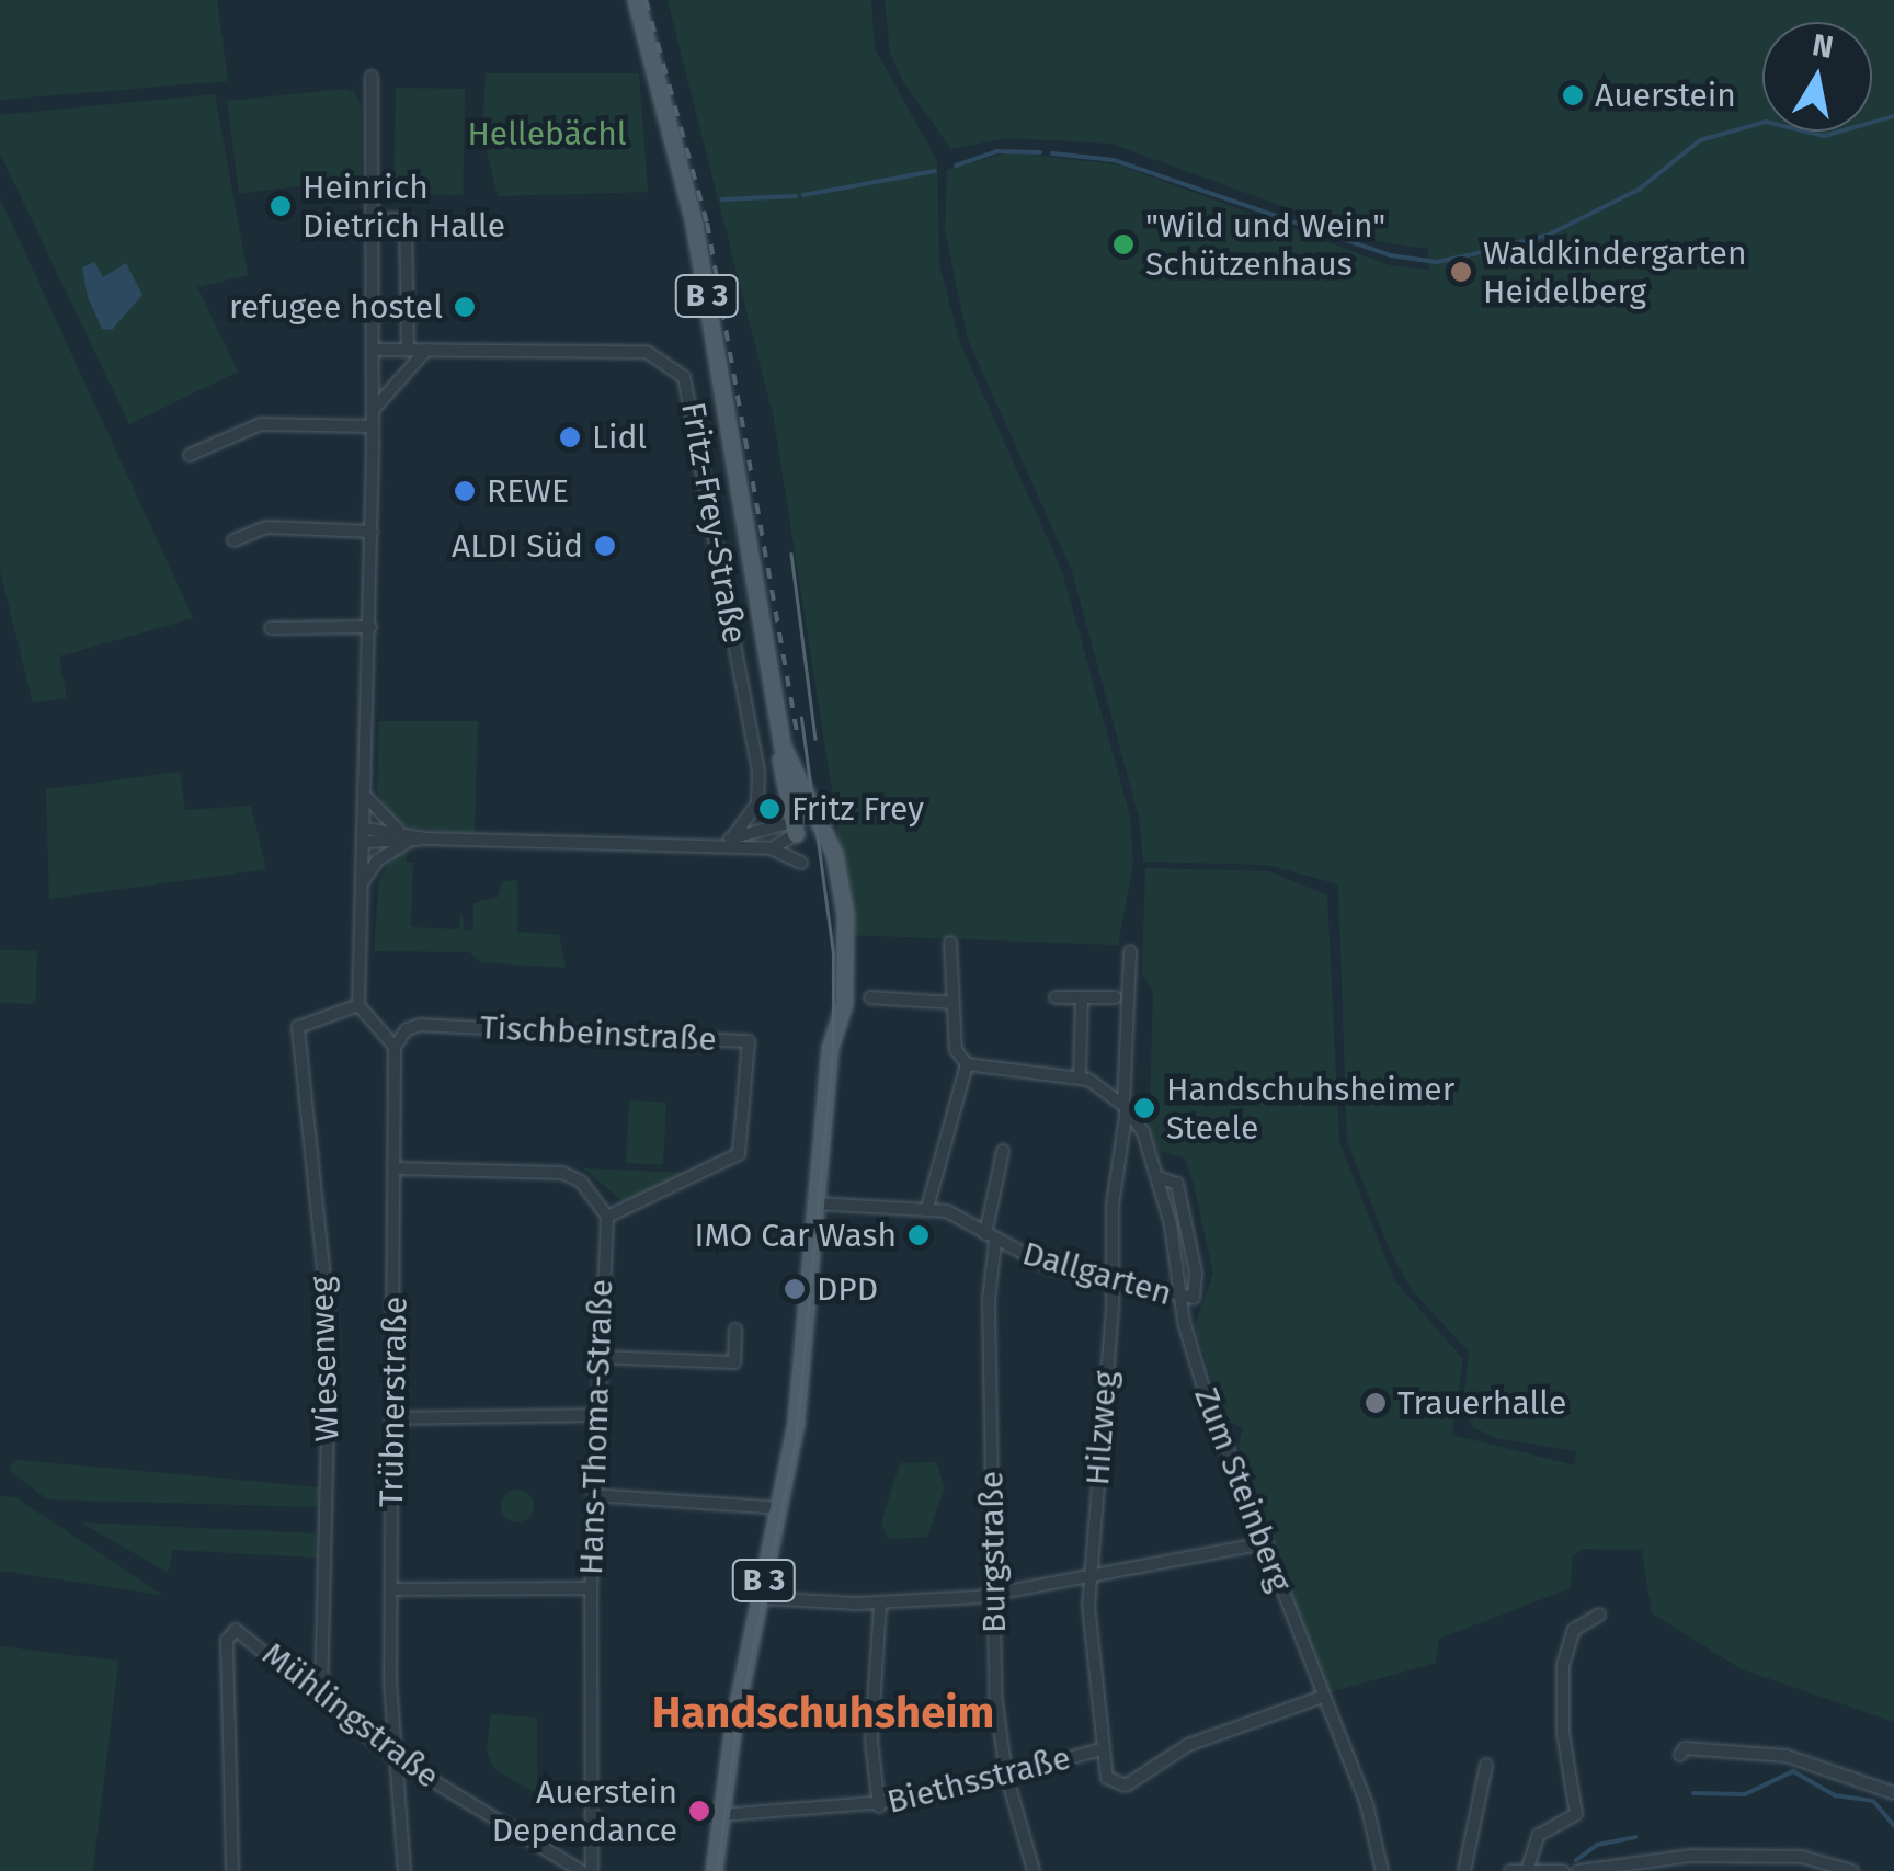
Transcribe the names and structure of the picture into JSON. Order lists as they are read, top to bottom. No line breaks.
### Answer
{"streets":{"main road":["B 3"],"street":["Fritz-Frey-Straße","Tischbeinstraße","Dallgarten","Wiesenweg","Trübnerstraße","Hans-Thoma-Straße","Hilzweg","Zum Steinberg","Burgstraße","Mühlingstraße","Biethsstraße"]},"crossings":[["B 3","Biethsstraße"],["Tischbeinstraße","Trübnerstraße"],["Tischbeinstraße","Hans-Thoma-Straße"],["Dallgarten","Hilzweg"],["Dallgarten","Zum Steinberg"],["Dallgarten","Burgstraße"],["Wiesenweg","Mühlingstraße"],["Trübnerstraße","Mühlingstraße"],["Hilzweg","Zum Steinberg"],["Hilzweg","Biethsstraße"],["Zum Steinberg","Biethsstraße"],["Burgstraße","Biethsstraße"]],"districts":["Handschuhsheim"],"parks":["Hellebächl"],"places":["Auerstein","Heinrich Dietrich Halle","\"Wild und Wein\" Schützenhaus","Waldkindergarten Heidelberg","refugee hostel","Lidl","REWE","ALDI Süd","Fritz Frey","Handschuhsheimer Steele","IMO Car Wash","DPD","Trauerhalle","Auerstein Dependance"],"north":"top"}
